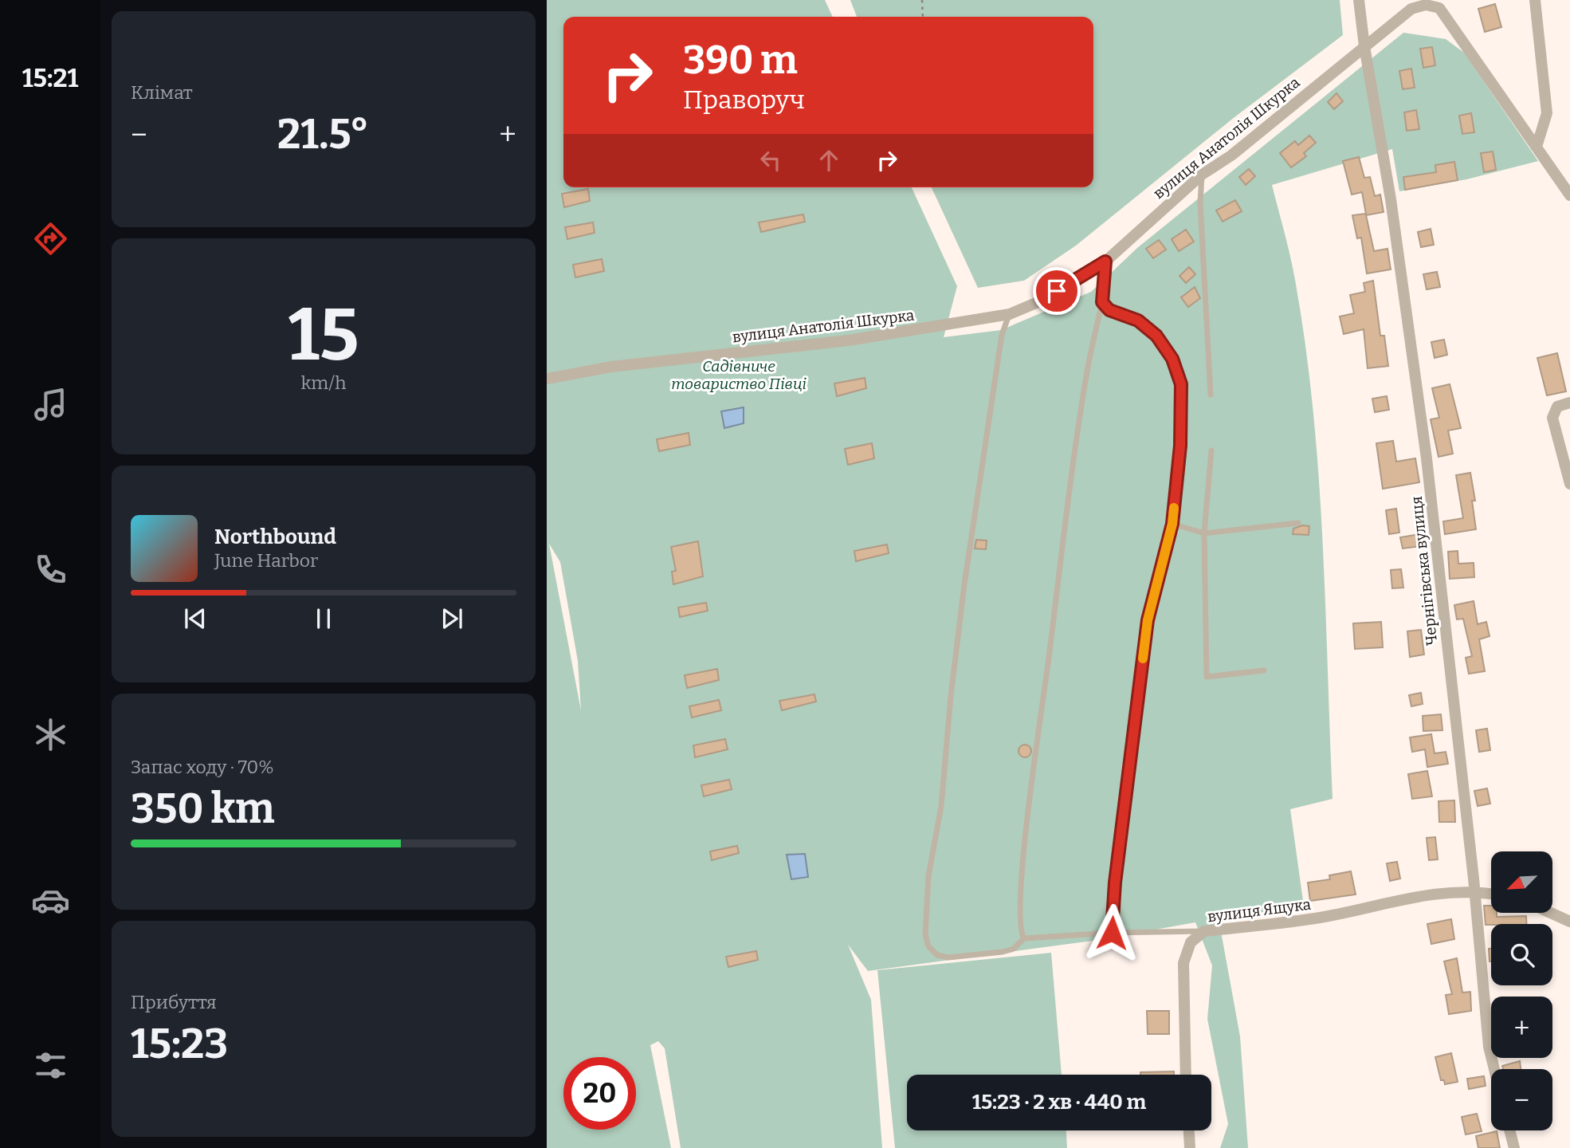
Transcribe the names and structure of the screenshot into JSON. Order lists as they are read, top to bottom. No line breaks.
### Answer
{"streets":{"street":["вулиця Анатолія Шкурка","Чернігівська вулиця","вулиця Ящука"]},"crossings":[["вулиця Анатолія Шкурка","Чернігівська вулиця"],["Чернігівська вулиця","вулиця Ящука"]],"parks":["Садівниче товариство Півці"],"north":"bottom left","page":{"tabs":"15:21","tile":["Клімат",["15","km/h"],["Запас ходу · 70%","350 km"],["Прибуття","15:23"]],"turn":["390 m","Праворуч"],"heat":["−","21.5°","+"],"song":["Northbound","June Harbor"],"map_buttons":["+","−"],"limit":"20","trip":"15:23 · 2 хв · 440 m"}}
